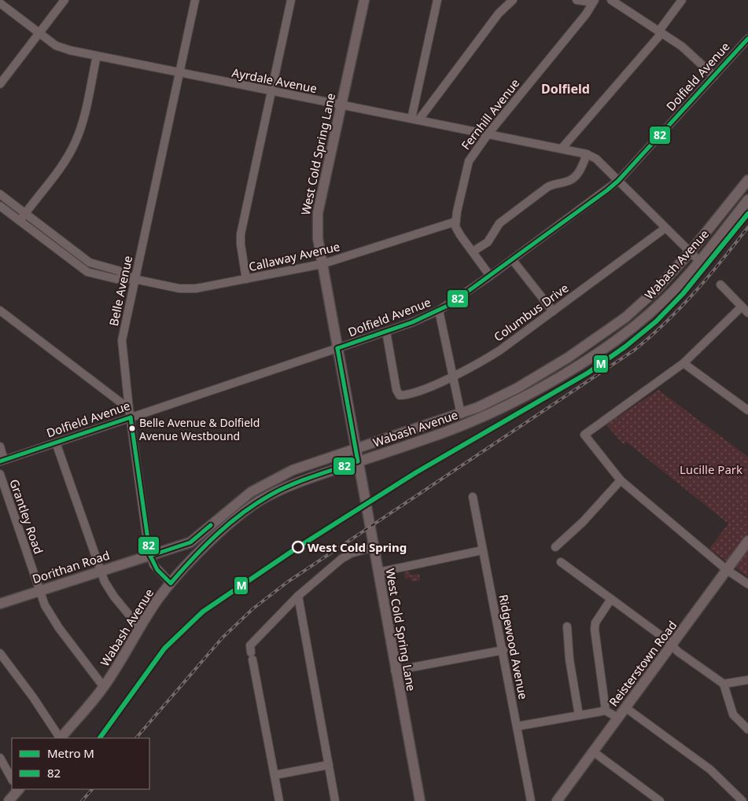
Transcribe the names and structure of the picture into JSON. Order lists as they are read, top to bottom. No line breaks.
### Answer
{"streets":{"main road":["West Cold Spring Lane","Wabash Avenue","Dorithan Road","Reisterstown Road"],"street":["Dolfield Avenue","Ayrdale Avenue","Fernhill Avenue","Callaway Avenue","Belle Avenue","Columbus Drive","Grantley Road","Ridgewood Avenue"]},"crossings":[["Dolfield Avenue","Ayrdale Avenue"],["Dolfield Avenue","West Cold Spring Lane"],["Dolfield Avenue","Belle Avenue"],["Dolfield Avenue","Columbus Drive"],["Ayrdale Avenue","Fernhill Avenue"],["Ayrdale Avenue","West Cold Spring Lane"],["Ayrdale Avenue","Wabash Avenue"],["Ayrdale Avenue","Belle Avenue"],["Ayrdale Avenue","Columbus Drive"],["Fernhill Avenue","Callaway Avenue"],["West Cold Spring Lane","Callaway Avenue"],["West Cold Spring Lane","Wabash Avenue"],["Callaway Avenue","Belle Avenue"],["Wabash Avenue","Belle Avenue"],["Wabash Avenue","Grantley Road"],["Wabash Avenue","Dorithan Road"],["Belle Avenue","Dorithan Road"],["Grantley Road","Dorithan Road"]],"districts":["Dolfield"],"parks":["Lucille Park"],"places":["Belle Avenue & Dolfield Avenue Westbound","West Cold Spring"],"lines":["transit line 82","metro line M"],"legend":["Metro M","82"]}
